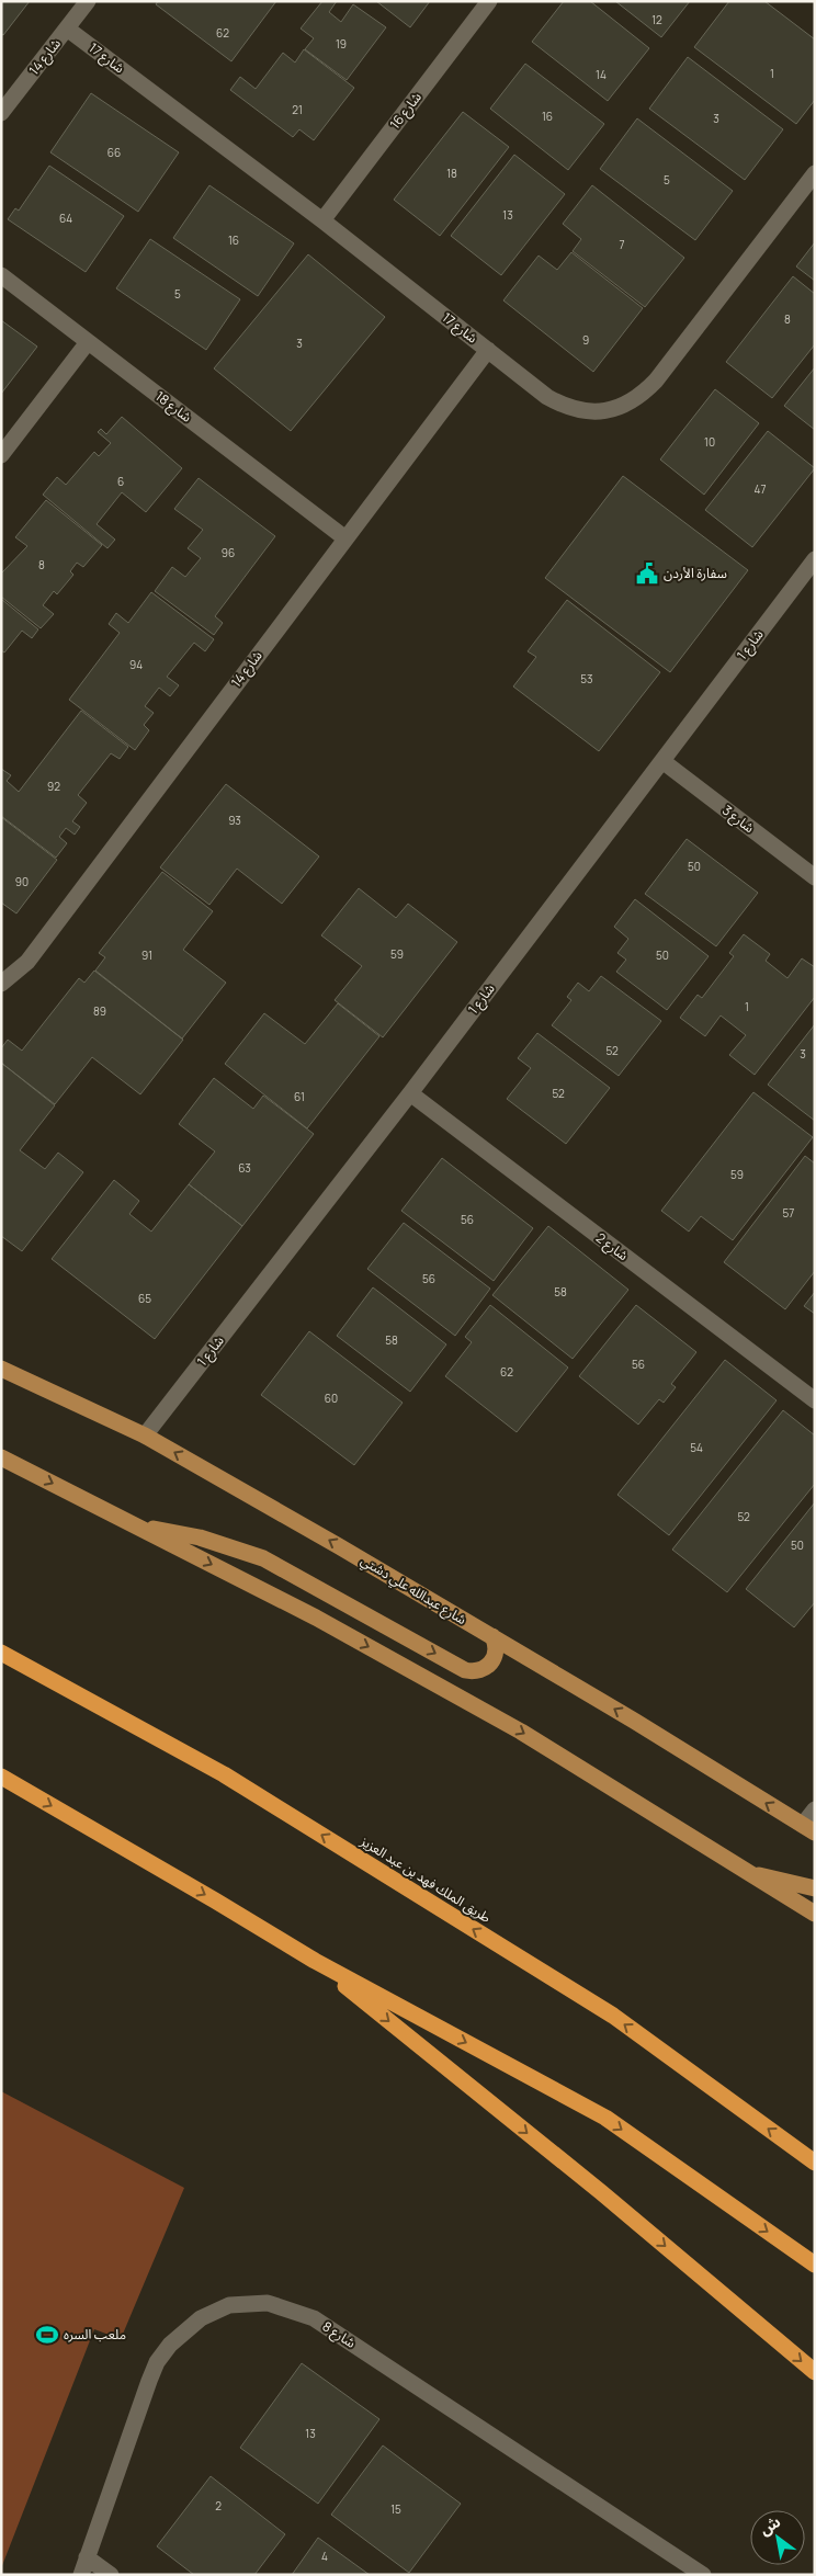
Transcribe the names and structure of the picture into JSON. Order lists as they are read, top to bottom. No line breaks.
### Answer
{"streets":{"highway":["طريق الملك فهد بن عبد العزيز"],"main road":["شارع عبدالله علي دشتي"],"street":["شارع 14","شارع 17","شارع 16","شارع 18","شارع 1","شارع 3","شارع 2","شارع 8"]},"crossings":[["شارع 14","شارع 17"],["شارع 14","شارع 18"],["شارع 17","شارع 16"],["شارع 1","شارع 3"],["شارع 1","شارع 2"],["شارع 1","شارع عبدالله علي دشتي"]],"places":{"public building":["سفارة الأردن"],"sports":["ملعب السره"]},"house_numbers":["12","62","19","1","14","21","16","3","66","18","5","13","64","16","7","5","8","9","3","10","6","47","96","8","94","53","92","93","50","90","59","91","50","1","89","52","3","52","61","63","59","57","56","56","58","65","58","56","62","60","54","52","50","13","2","15","4"],"north":"top left"}
